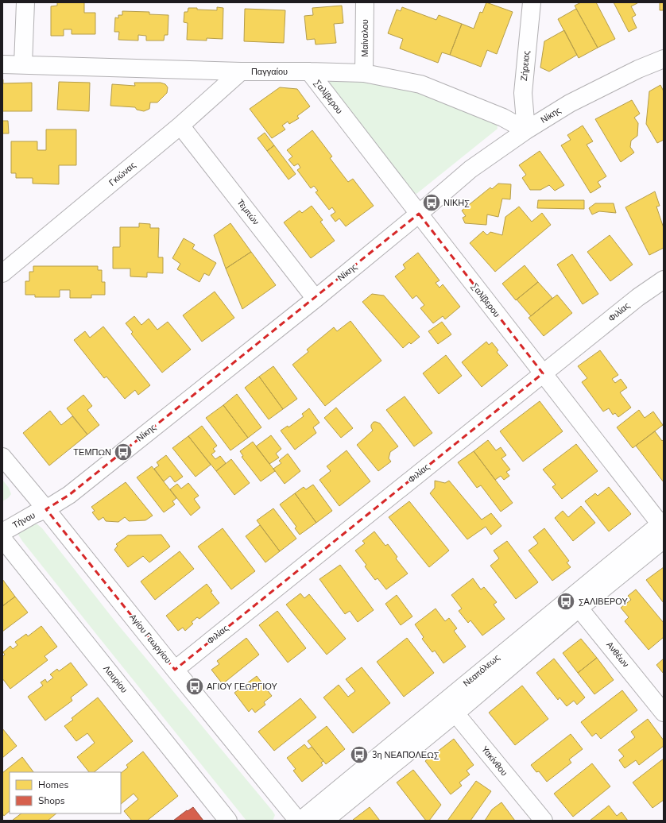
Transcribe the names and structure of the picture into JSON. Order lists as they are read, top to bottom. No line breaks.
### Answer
{"streets":{"street":["Μαίναλου","Ζήρειας","Παγγαίου","Σαλίβερου","Νίκης","Γκιώνας","Τεμπών","Φιλίας","Τήνου","Αγίου Γεωργίου","Ανθέων","Νεαπόλεως","Λαυρίου","Υακίνθου"]},"crossings":[["Μαίναλου","Παγγαίου"],["Ζήρειας","Παγγαίου"],["Ζήρειας","Νίκης"],["Παγγαίου","Σαλίβερου"],["Παγγαίου","Νίκης"],["Παγγαίου","Γκιώνας"],["Σαλίβερου","Νίκης"],["Σαλίβερου","Φιλίας"],["Σαλίβερου","Νεαπόλεως"],["Νίκης","Τεμπών"],["Νίκης","Τήνου"],["Νίκης","Αγίου Γεωργίου"],["Γκιώνας","Τεμπών"],["Φιλίας","Αγίου Γεωργίου"],["Τήνου","Αγίου Γεωργίου"],["Αγίου Γεωργίου","Νεαπόλεως"],["Ανθέων","Νεαπόλεως"],["Νεαπόλεως","Υακίνθου"]],"places":{"bus stop":["ΝΙΚΗΣ","ΤΕΜΠΩΝ","ΣΑΛΙΒΕΡΟΥ","ΑΓΙΟΥ ΓΕΩΡΓΙΟΥ","3η ΝΕΑΠΟΛΕΩΣ"]},"legend":["Homes","Shops"]}
